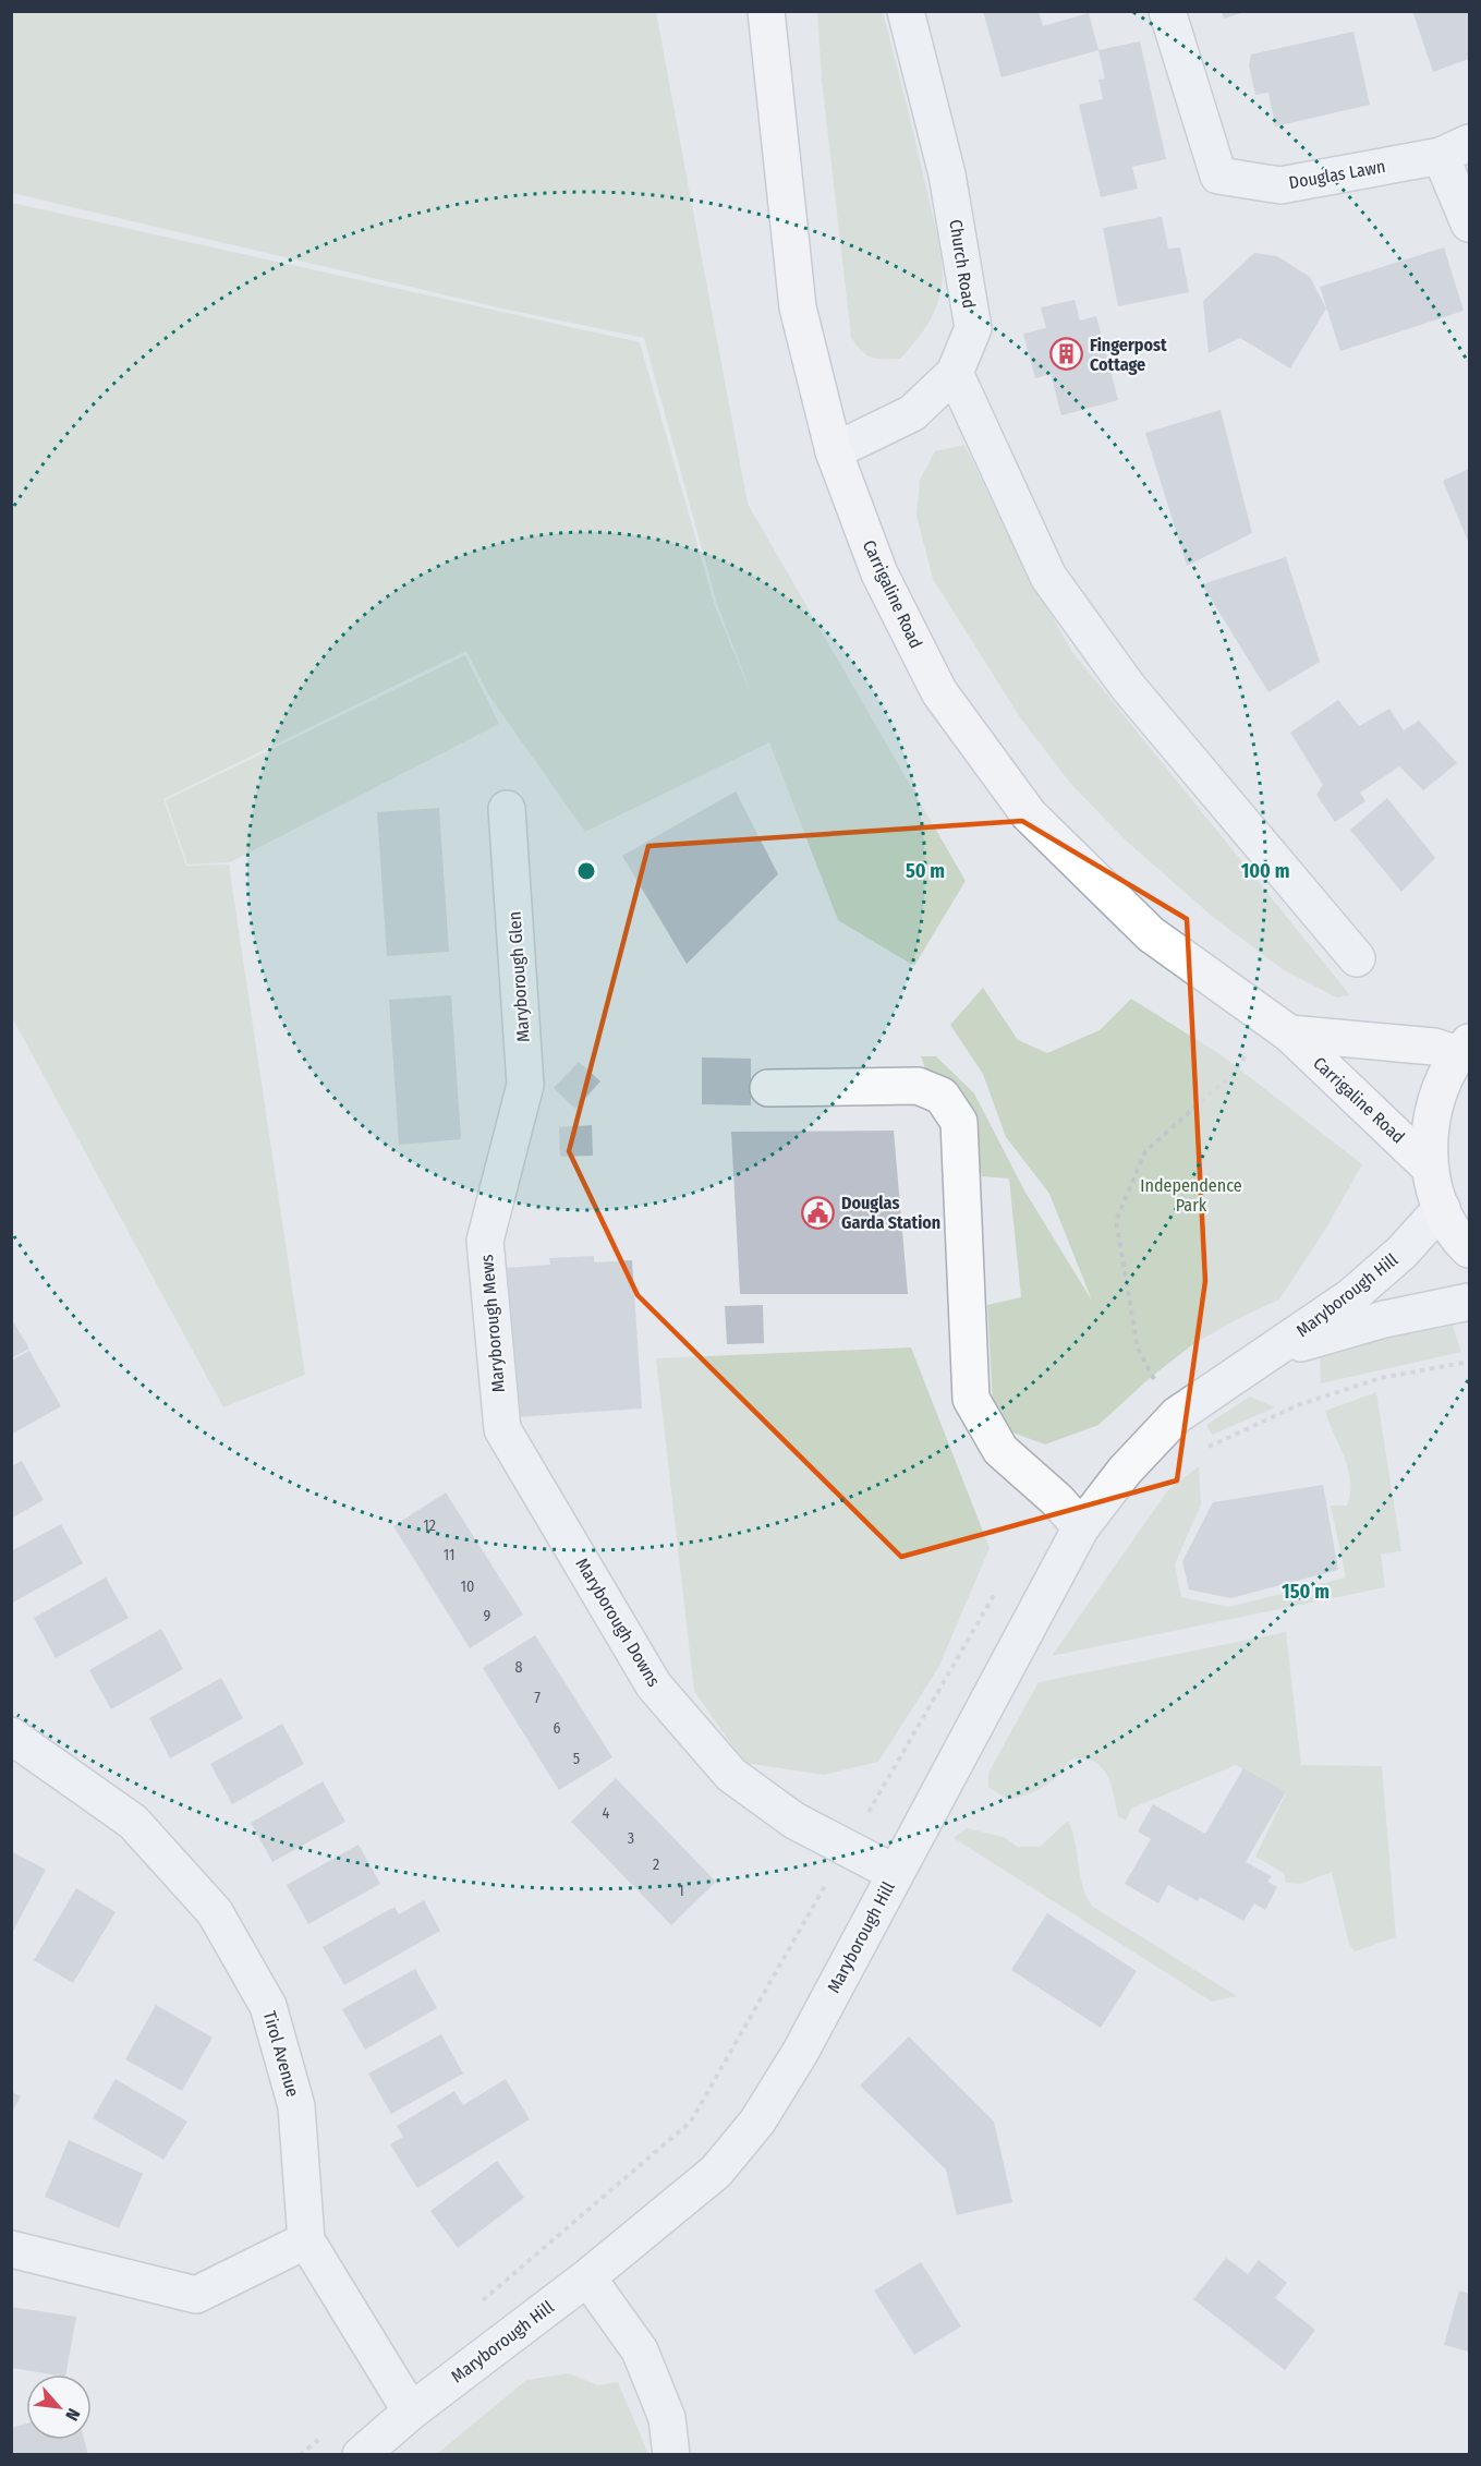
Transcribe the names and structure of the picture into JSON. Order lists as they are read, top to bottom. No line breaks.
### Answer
{"streets":{"main road":["Carrigaline Road"],"street":["Douglas Lawn","Church Road","Maryborough Glen","Maryborough Hill","Maryborough Mews","Maryborough Downs","Tirol Avenue"]},"crossings":[["Church Road","Carrigaline Road"],["Maryborough Glen","Maryborough Mews"],["Maryborough Hill","Maryborough Downs"],["Maryborough Hill","Tirol Avenue"],["Maryborough Mews","Maryborough Downs"]],"parks":["Independence Park"],"places":{"building":["Fingerpost Cottage"],"public building":["Douglas Garda Station"]},"house_numbers":["12","11","10","9","8","7","6","5","4","3","2","1"],"north":"bottom right","rings":["50 m","100 m","150 m"]}
